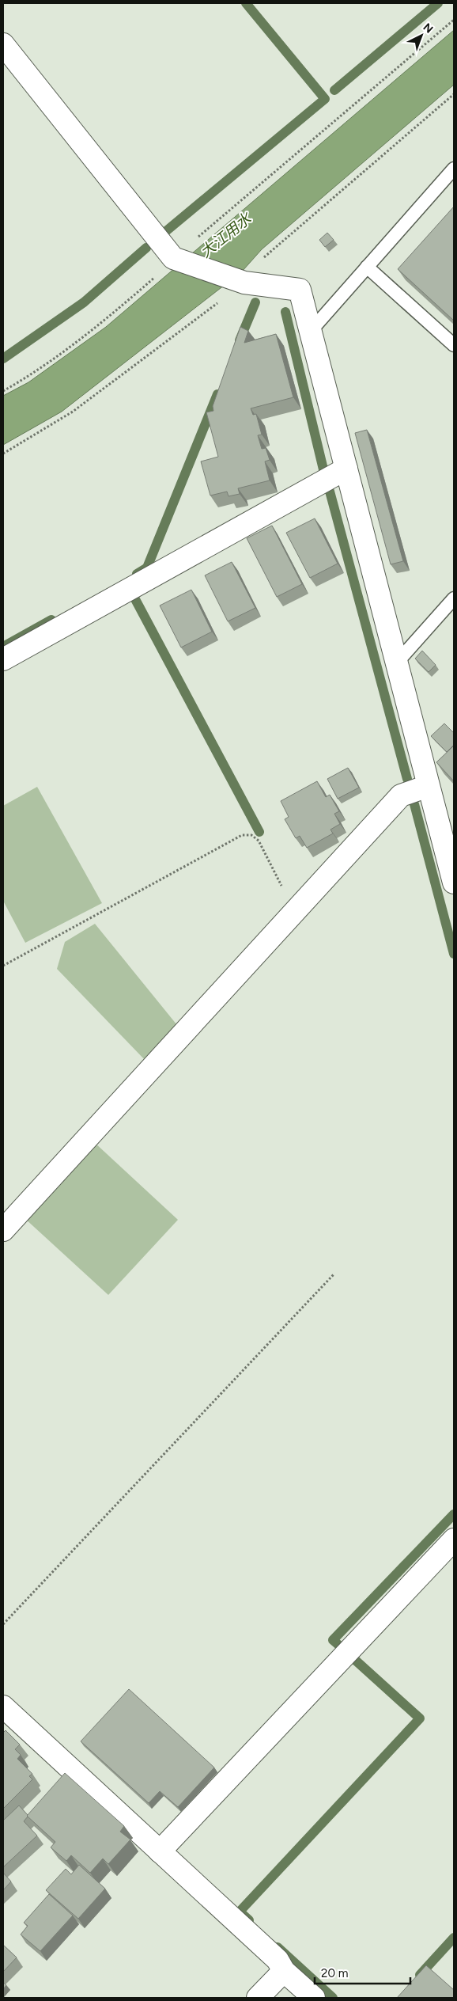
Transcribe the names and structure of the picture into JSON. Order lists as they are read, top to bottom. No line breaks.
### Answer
{"water":["大江用水"],"scale_bar":"20 m","north":"top right"}
